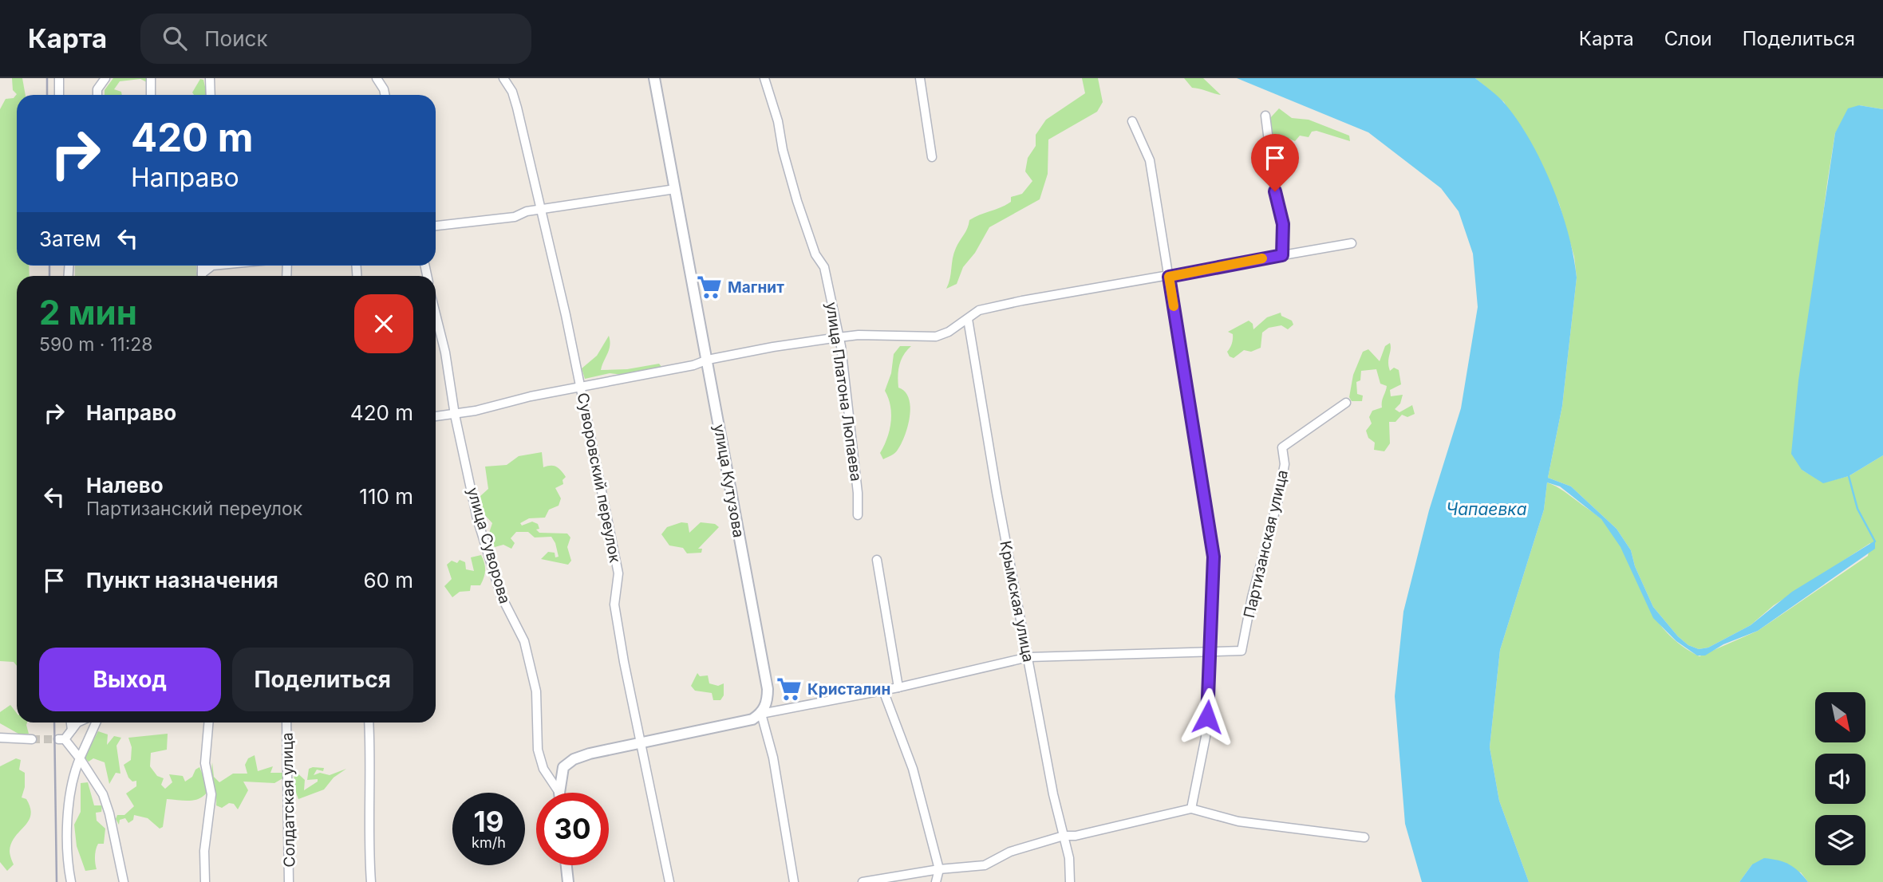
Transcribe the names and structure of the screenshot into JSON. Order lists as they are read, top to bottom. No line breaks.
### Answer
{"streets":{"street":["улица Платона Люпаева","Суворовский переулок","улица Кутузова","Партизанская улица","улица Суворова","Крымская улица","Солдатская улица"]},"water":["Чапаевка"],"places":{"supermarket":["Магнит","Кристалин"]},"north":"bottom right","page":{"header":"Карта","search":"Поиск","nav":["Карта","Слои","Поделиться"],"turn":["420 m","Направо"],"then":"Затем","heading":["2 мин","590 m · 11:28"],"list":[{"name":"Направо","value":"420 m"},{"name":"Налево","note":"Партизанский переулок","value":"110 m"},{"name":"Пункт назначения","value":"60 m"}],"buttons":["Выход","Поделиться"],"speed":"19 km/h","limit":"30"}}
